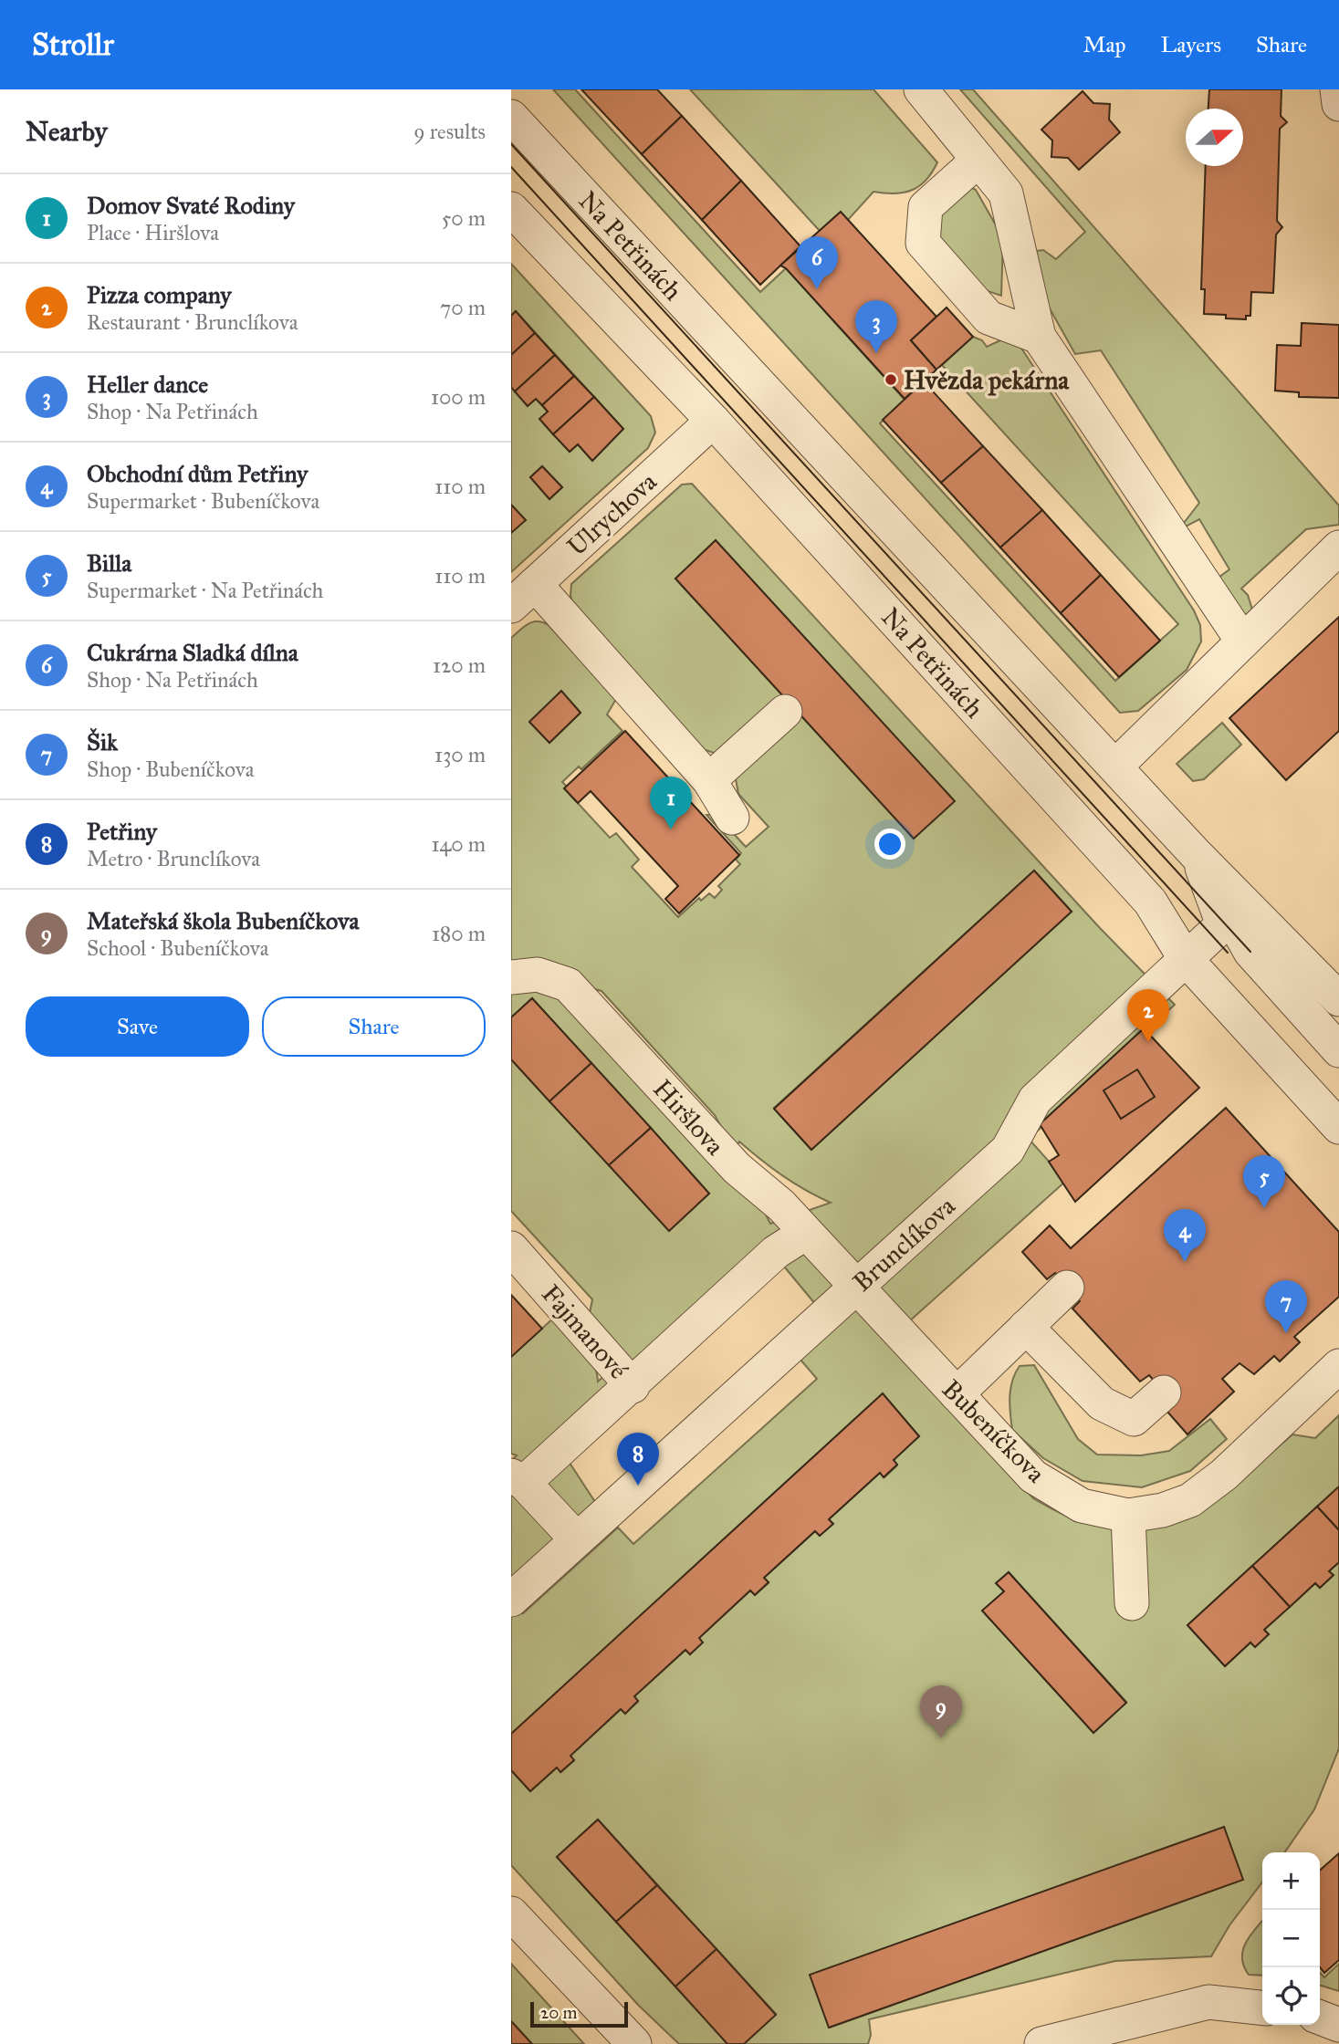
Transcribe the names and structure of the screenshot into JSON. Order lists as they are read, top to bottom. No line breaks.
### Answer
{"streets":{"street":["Na Petřinách","Ulrychova","Hiršlova","Brunclíkova","Fajmanové","Bubeníčkova"]},"crossings":[["Na Petřinách","Ulrychova"],["Na Petřinách","Brunclíkova"],["Hiršlova","Brunclíkova"],["Hiršlova","Bubeníčkova"],["Brunclíkova","Bubeníčkova"]],"places":["Hvězda pekárna"],"scale_bar":"20 m","north":"right","page":{"header":"Strollr","nav":["Map","Layers","Share"],"heading":["Nearby","9 results"],"list":[{"mark":"1","name":"Domov Svaté Rodiny","note":"Place · Hiršlova","value":"50 m"},{"mark":"2","name":"Pizza company","note":"Restaurant · Brunclíkova","value":"70 m"},{"mark":"3","name":"Heller dance","note":"Shop · Na Petřinách","value":"100 m"},{"mark":"4","name":"Obchodní dům Petřiny","note":"Supermarket · Bubeníčkova","value":"110 m"},{"mark":"5","name":"Billa","note":"Supermarket · Na Petřinách","value":"110 m"},{"mark":"6","name":"Cukrárna Sladká dílna","note":"Shop · Na Petřinách","value":"120 m"},{"mark":"7","name":"Šik","note":"Shop · Bubeníčkova","value":"130 m"},{"mark":"8","name":"Petřiny","note":"Metro · Brunclíkova","value":"140 m"},{"mark":"9","name":"Mateřská škola Bubeníčkova","note":"School · Bubeníčkova","value":"180 m"}],"pins":["6","3","1","2","5","4","7","8","9"],"buttons":["Save","Share"],"map_buttons":["+","−"],"scale":"20 m"}}
